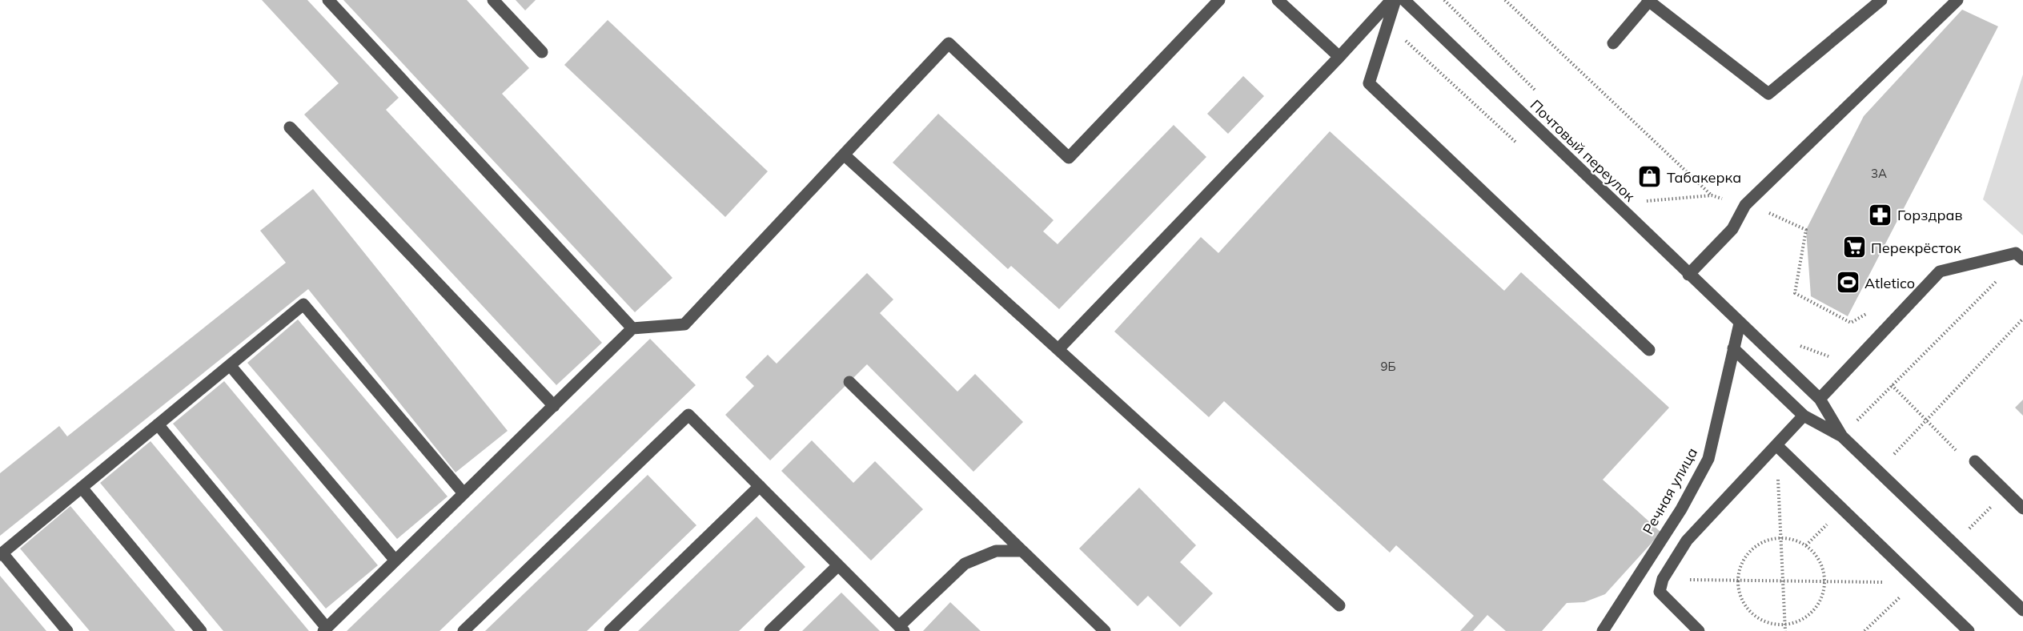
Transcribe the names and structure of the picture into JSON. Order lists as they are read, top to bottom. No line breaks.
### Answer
{"streets":{"street":["Почтовый переулок","Речная улица"]},"crossings":[["Почтовый переулок","Речная улица"]],"places":{"shop":["Табакерка"],"pharmacy":["Горздрав"],"supermarket":["Перекрёсток"],"sports":["Atletico"]},"house_numbers":["3А","9Б"]}
